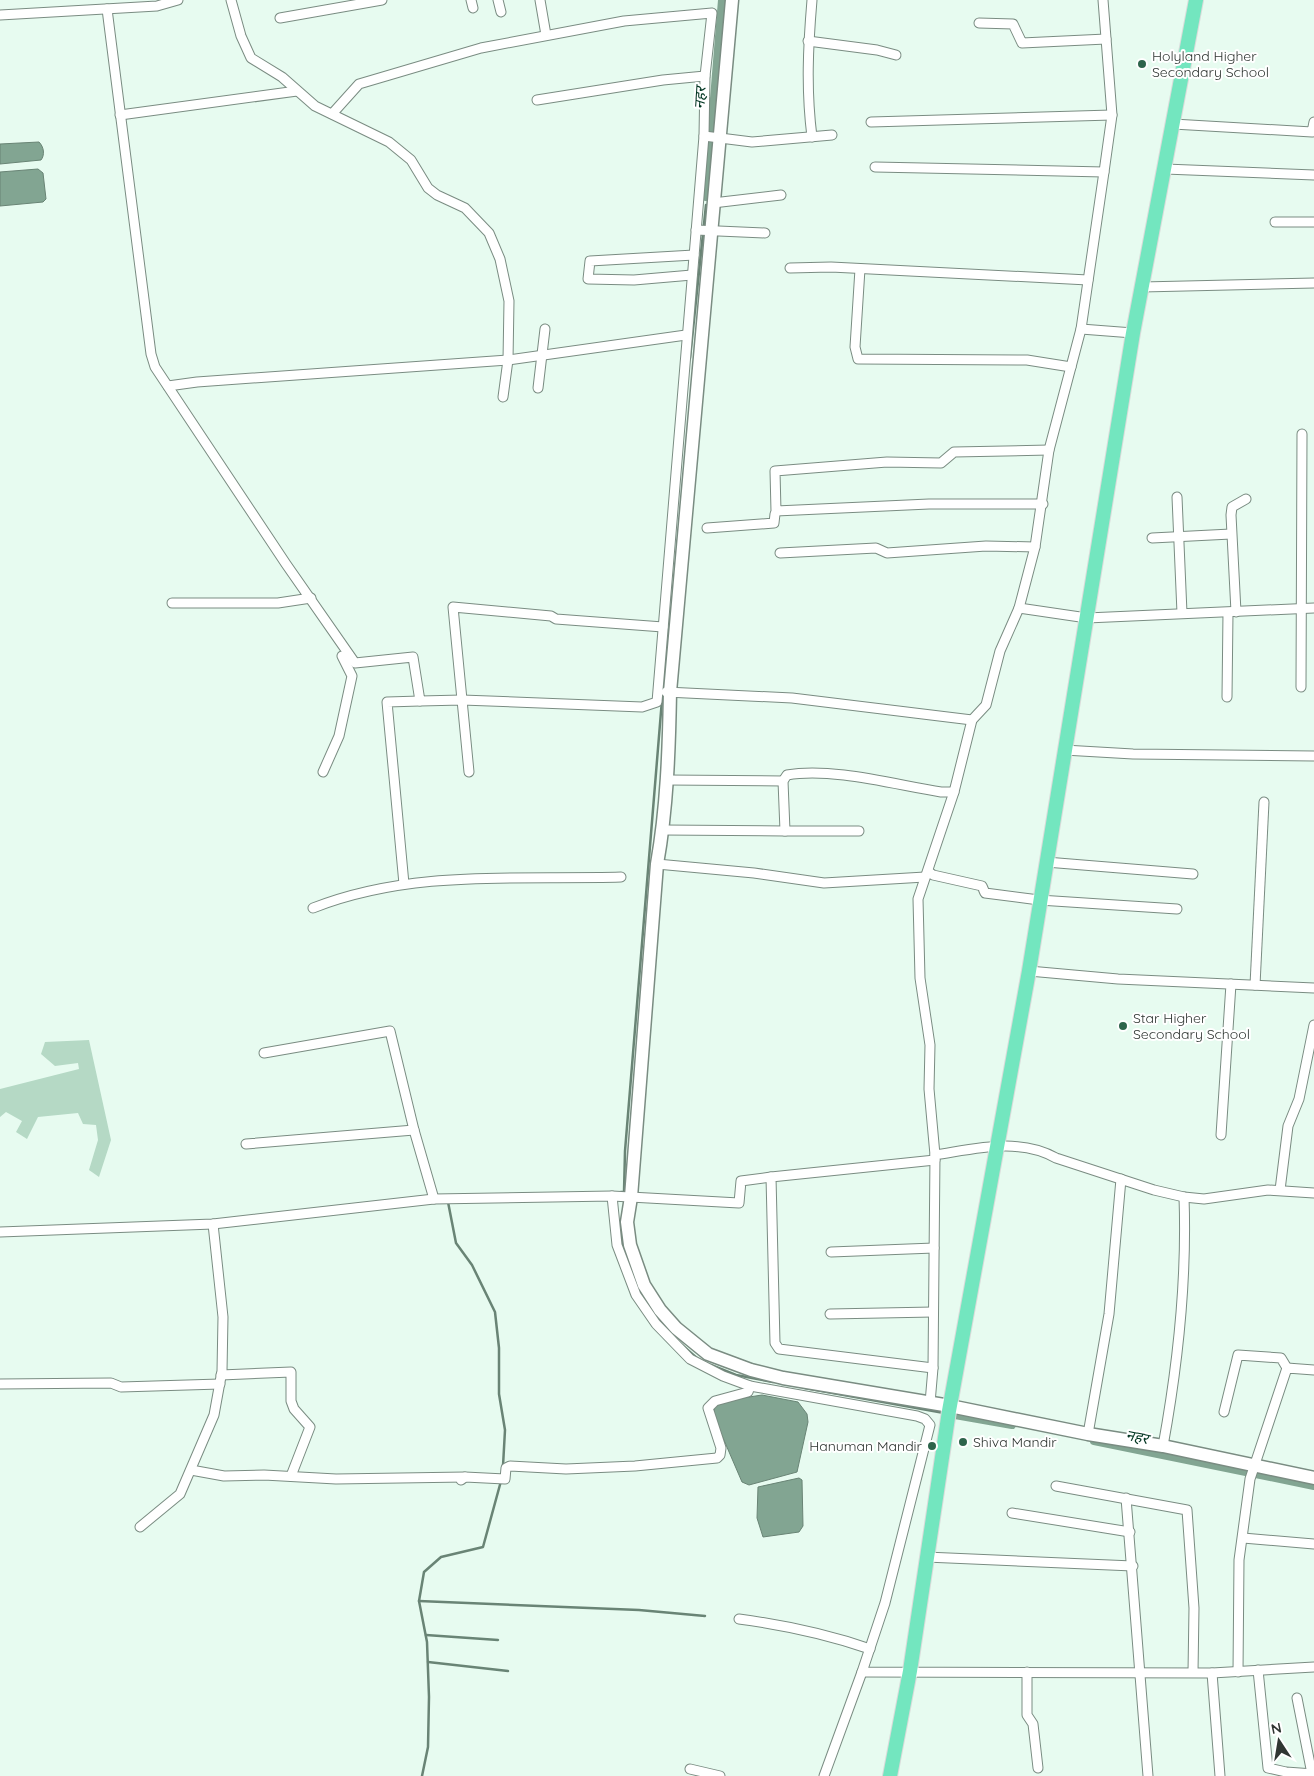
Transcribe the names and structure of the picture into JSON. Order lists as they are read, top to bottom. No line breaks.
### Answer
{"water":["नहर"],"places":["Holyland Higher Secondary School","Star Higher Secondary School","Shiva Mandir","Hanuman Mandir"],"north":"top"}
